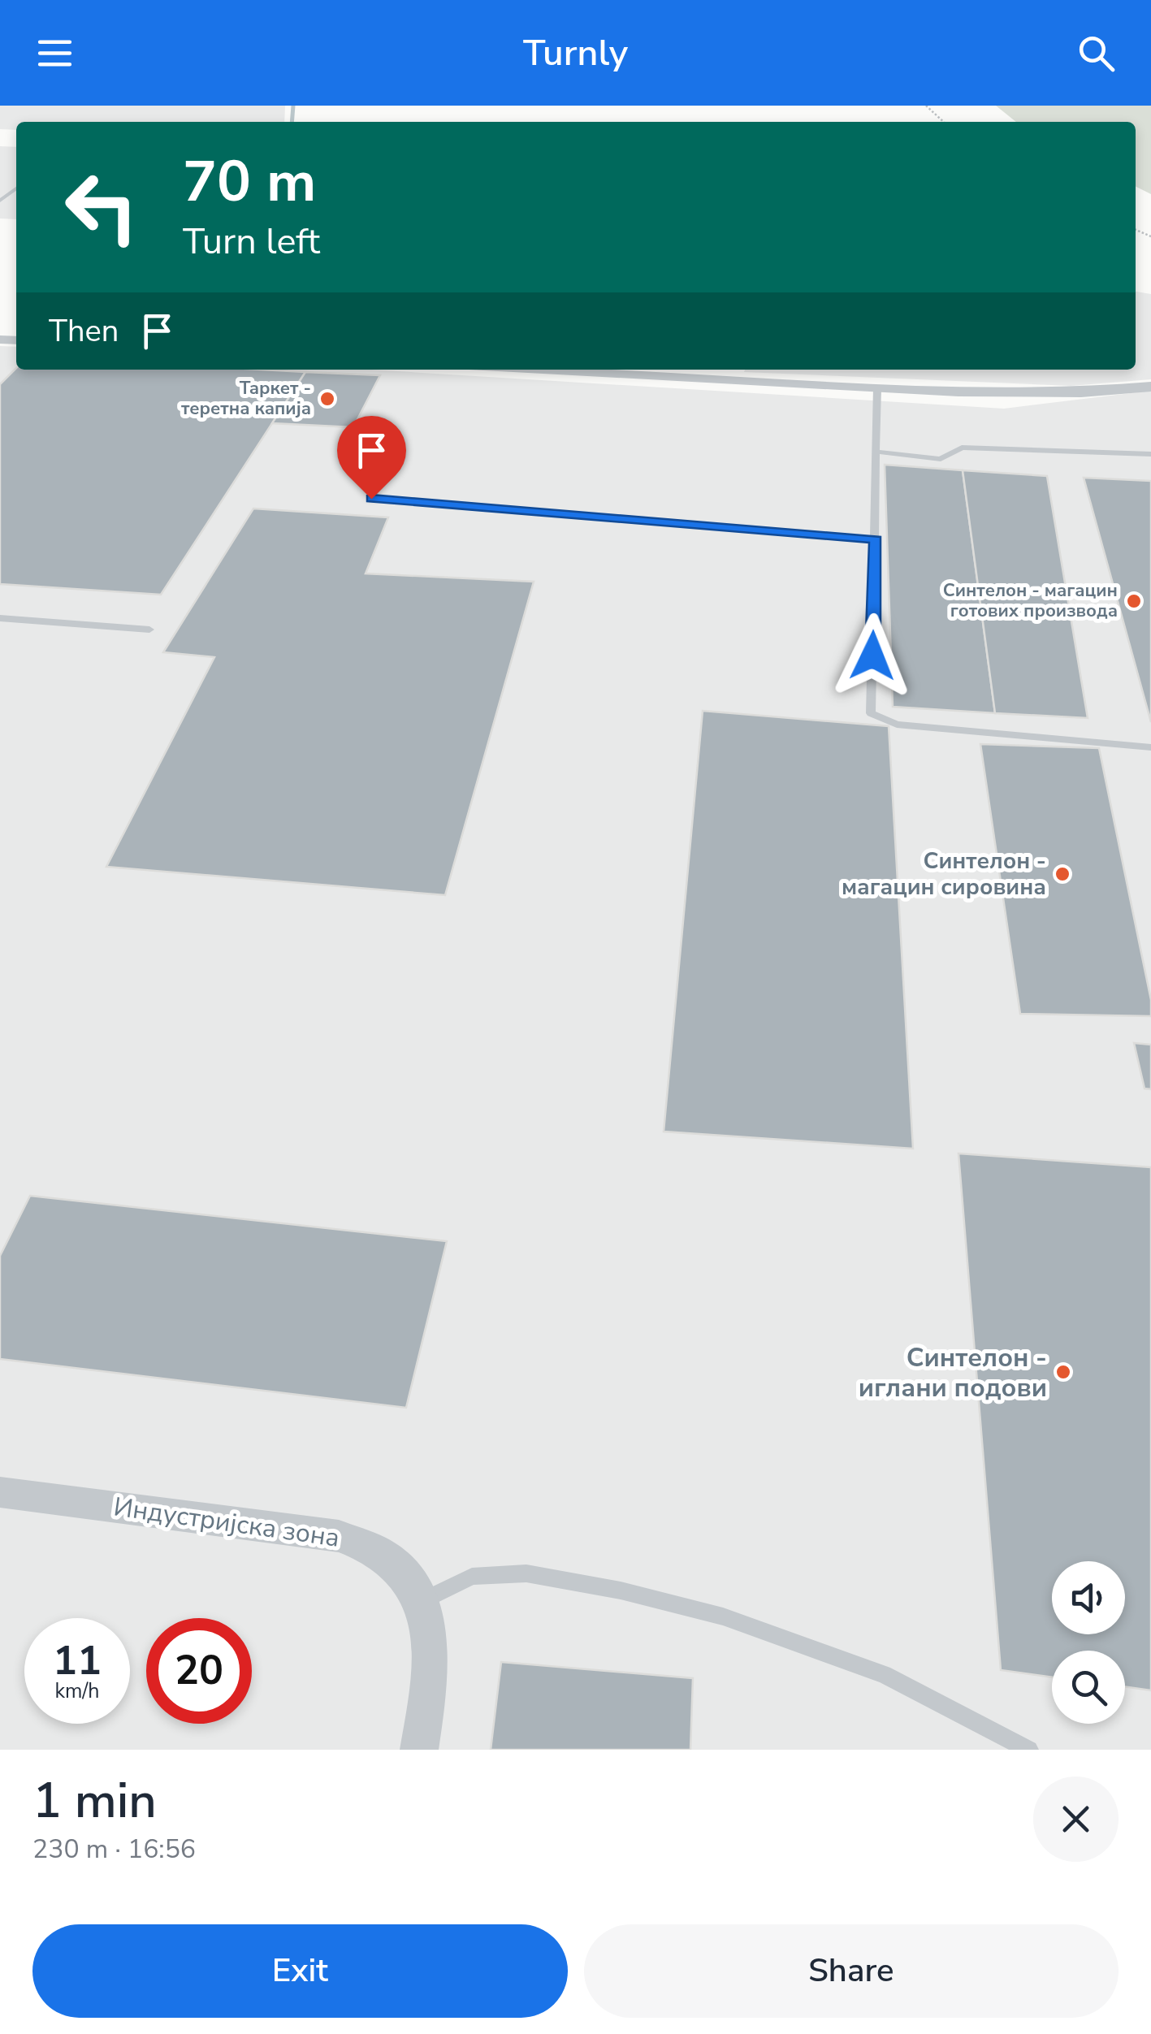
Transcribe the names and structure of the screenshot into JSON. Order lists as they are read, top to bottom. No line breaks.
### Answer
{"streets":{"street":["Индустријска зона"]},"places":["Таркет - теретна капија","Синтелон - магацин готових производа","Синтелон - магацин сировина","Синтелон - иглани подови"],"page":{"header":"Turnly","turn":["70 m","Turn left"],"then":"Then","speed":"11 km/h","limit":"20","heading":["1 min","230 m · 16:56"],"buttons":["Exit","Share"]}}
